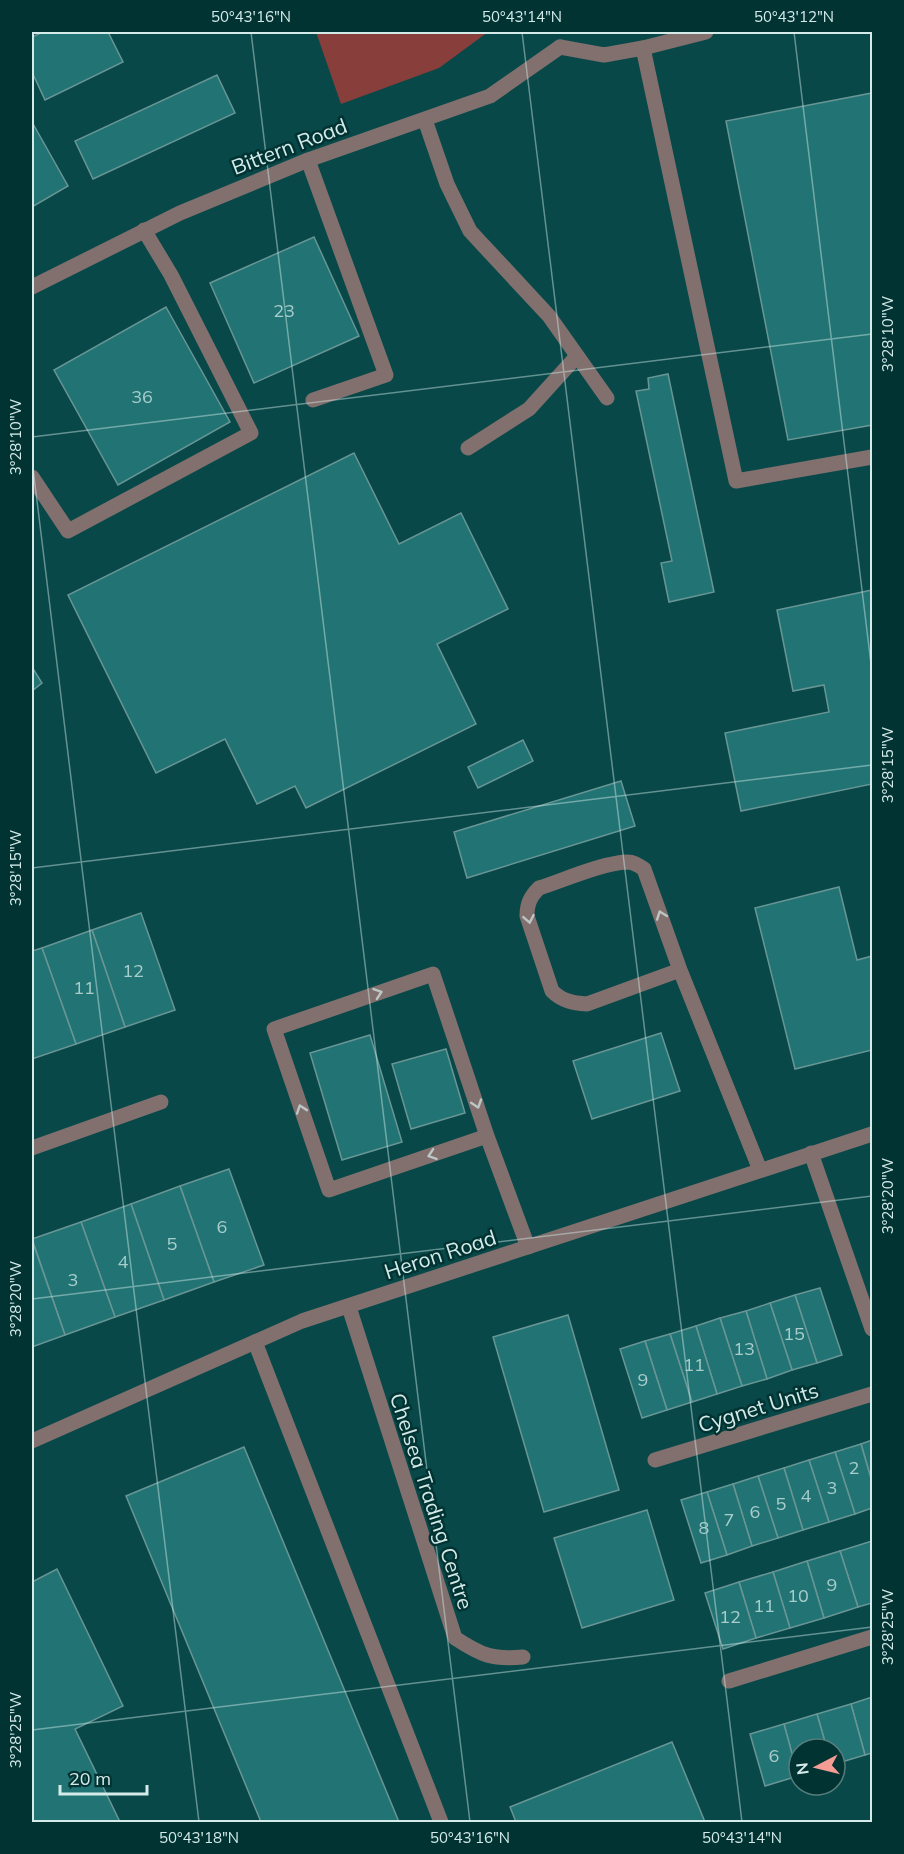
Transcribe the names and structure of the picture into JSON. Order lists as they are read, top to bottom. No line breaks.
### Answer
{"streets":{"street":["Bittern Road","Heron Road","Cygnet Units","Chelsea Trading Centre"]},"crossings":[["Heron Road","Chelsea Trading Centre"]],"house_numbers":["23","36","12","11","6","5","4","3","15","13","11","9","2","3","4","5","6","7","8","9","10","11","12","6"],"scale_bar":"20 m","north":"left","coordinates":["50°43'16\"N","50°43'14\"N","50°43'12\"N","3°28'10\"W","3°28'15\"W","3°28'20\"W","3°28'25\"W","50°43'18\"N"]}
